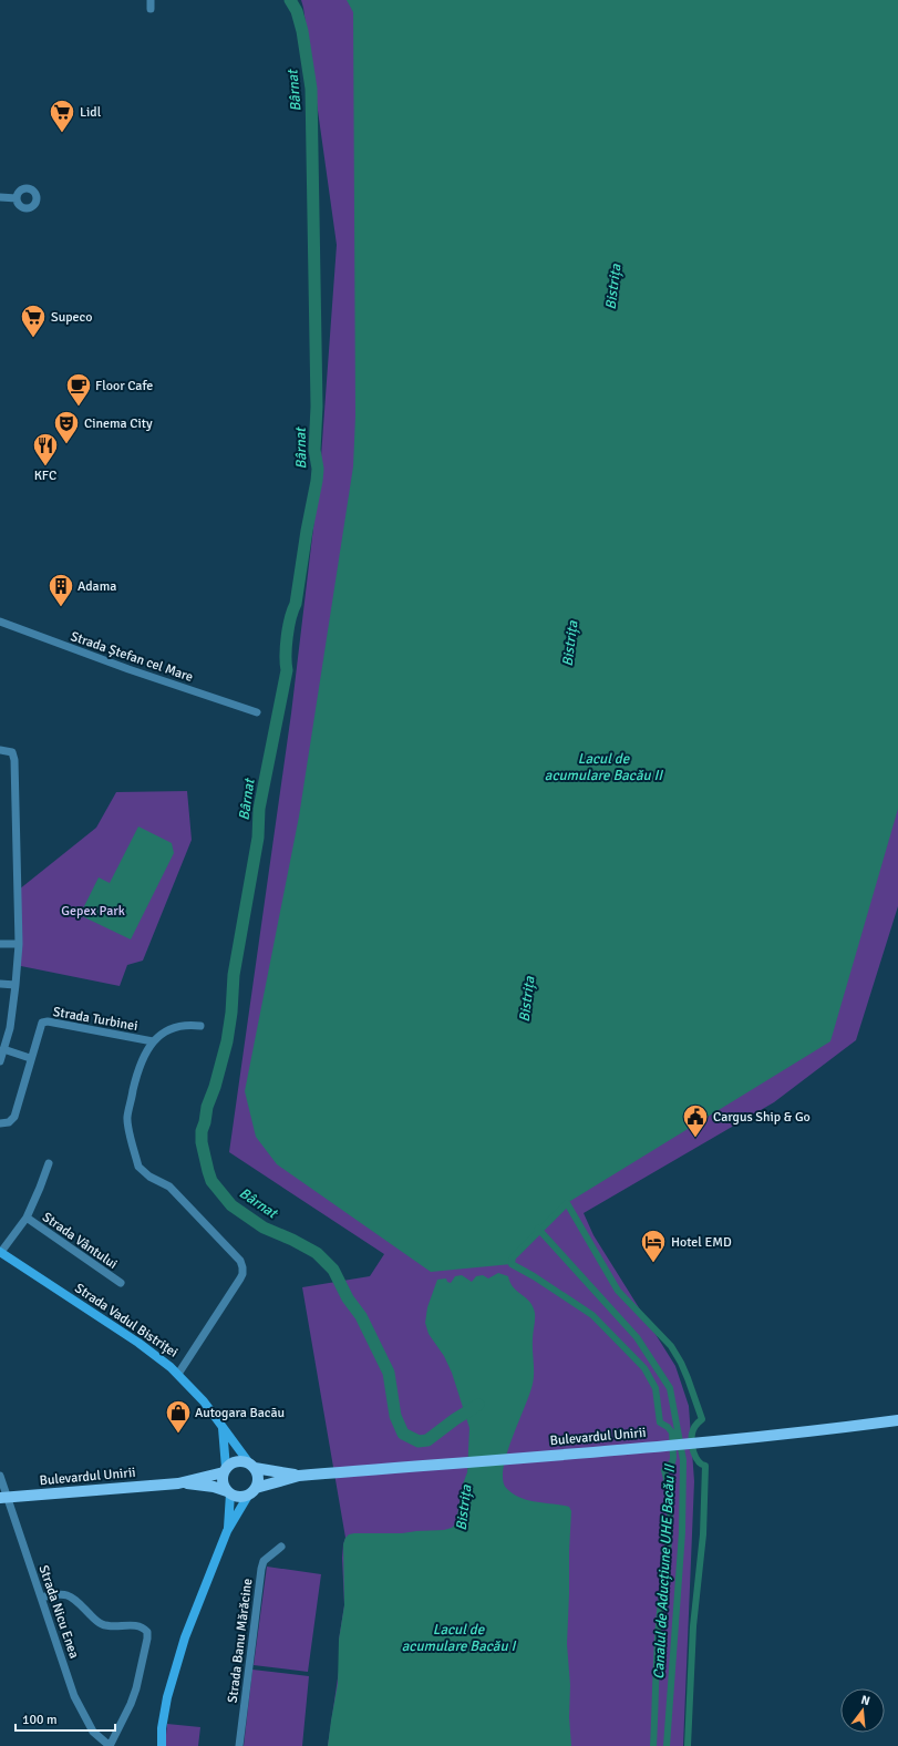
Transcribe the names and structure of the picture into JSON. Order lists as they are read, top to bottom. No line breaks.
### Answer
{"streets":{"main road":["Strada Vadul Bistriței","Bulevardul Unirii"],"street":["Strada Ștefan cel Mare","Strada Turbinei","Strada Vântului","Strada Nicu Enea","Strada Banu Mărăcine"]},"crossings":[["Strada Vântului","Strada Vadul Bistriței"],["Strada Vadul Bistriței","Bulevardul Unirii"],["Bulevardul Unirii","Strada Nicu Enea"]],"water":["Bârnat","Bistrița","Lacul de acumulare Bacău II","Canalul de Aducțiune UHE Bacău II","Lacul de acumulare Bacău I"],"parks":["Gepex Park"],"places":{"supermarket":["Lidl","Supeco"],"cafe":["Floor Cafe"],"theatre":["Cinema City"],"restaurant":["KFC"],"building":["Adama"],"public building":["Cargus Ship & Go"],"hotel":["Hotel EMD"],"shop":["Autogara Bacău"]},"scale_bar":"100 m","north":"top"}
